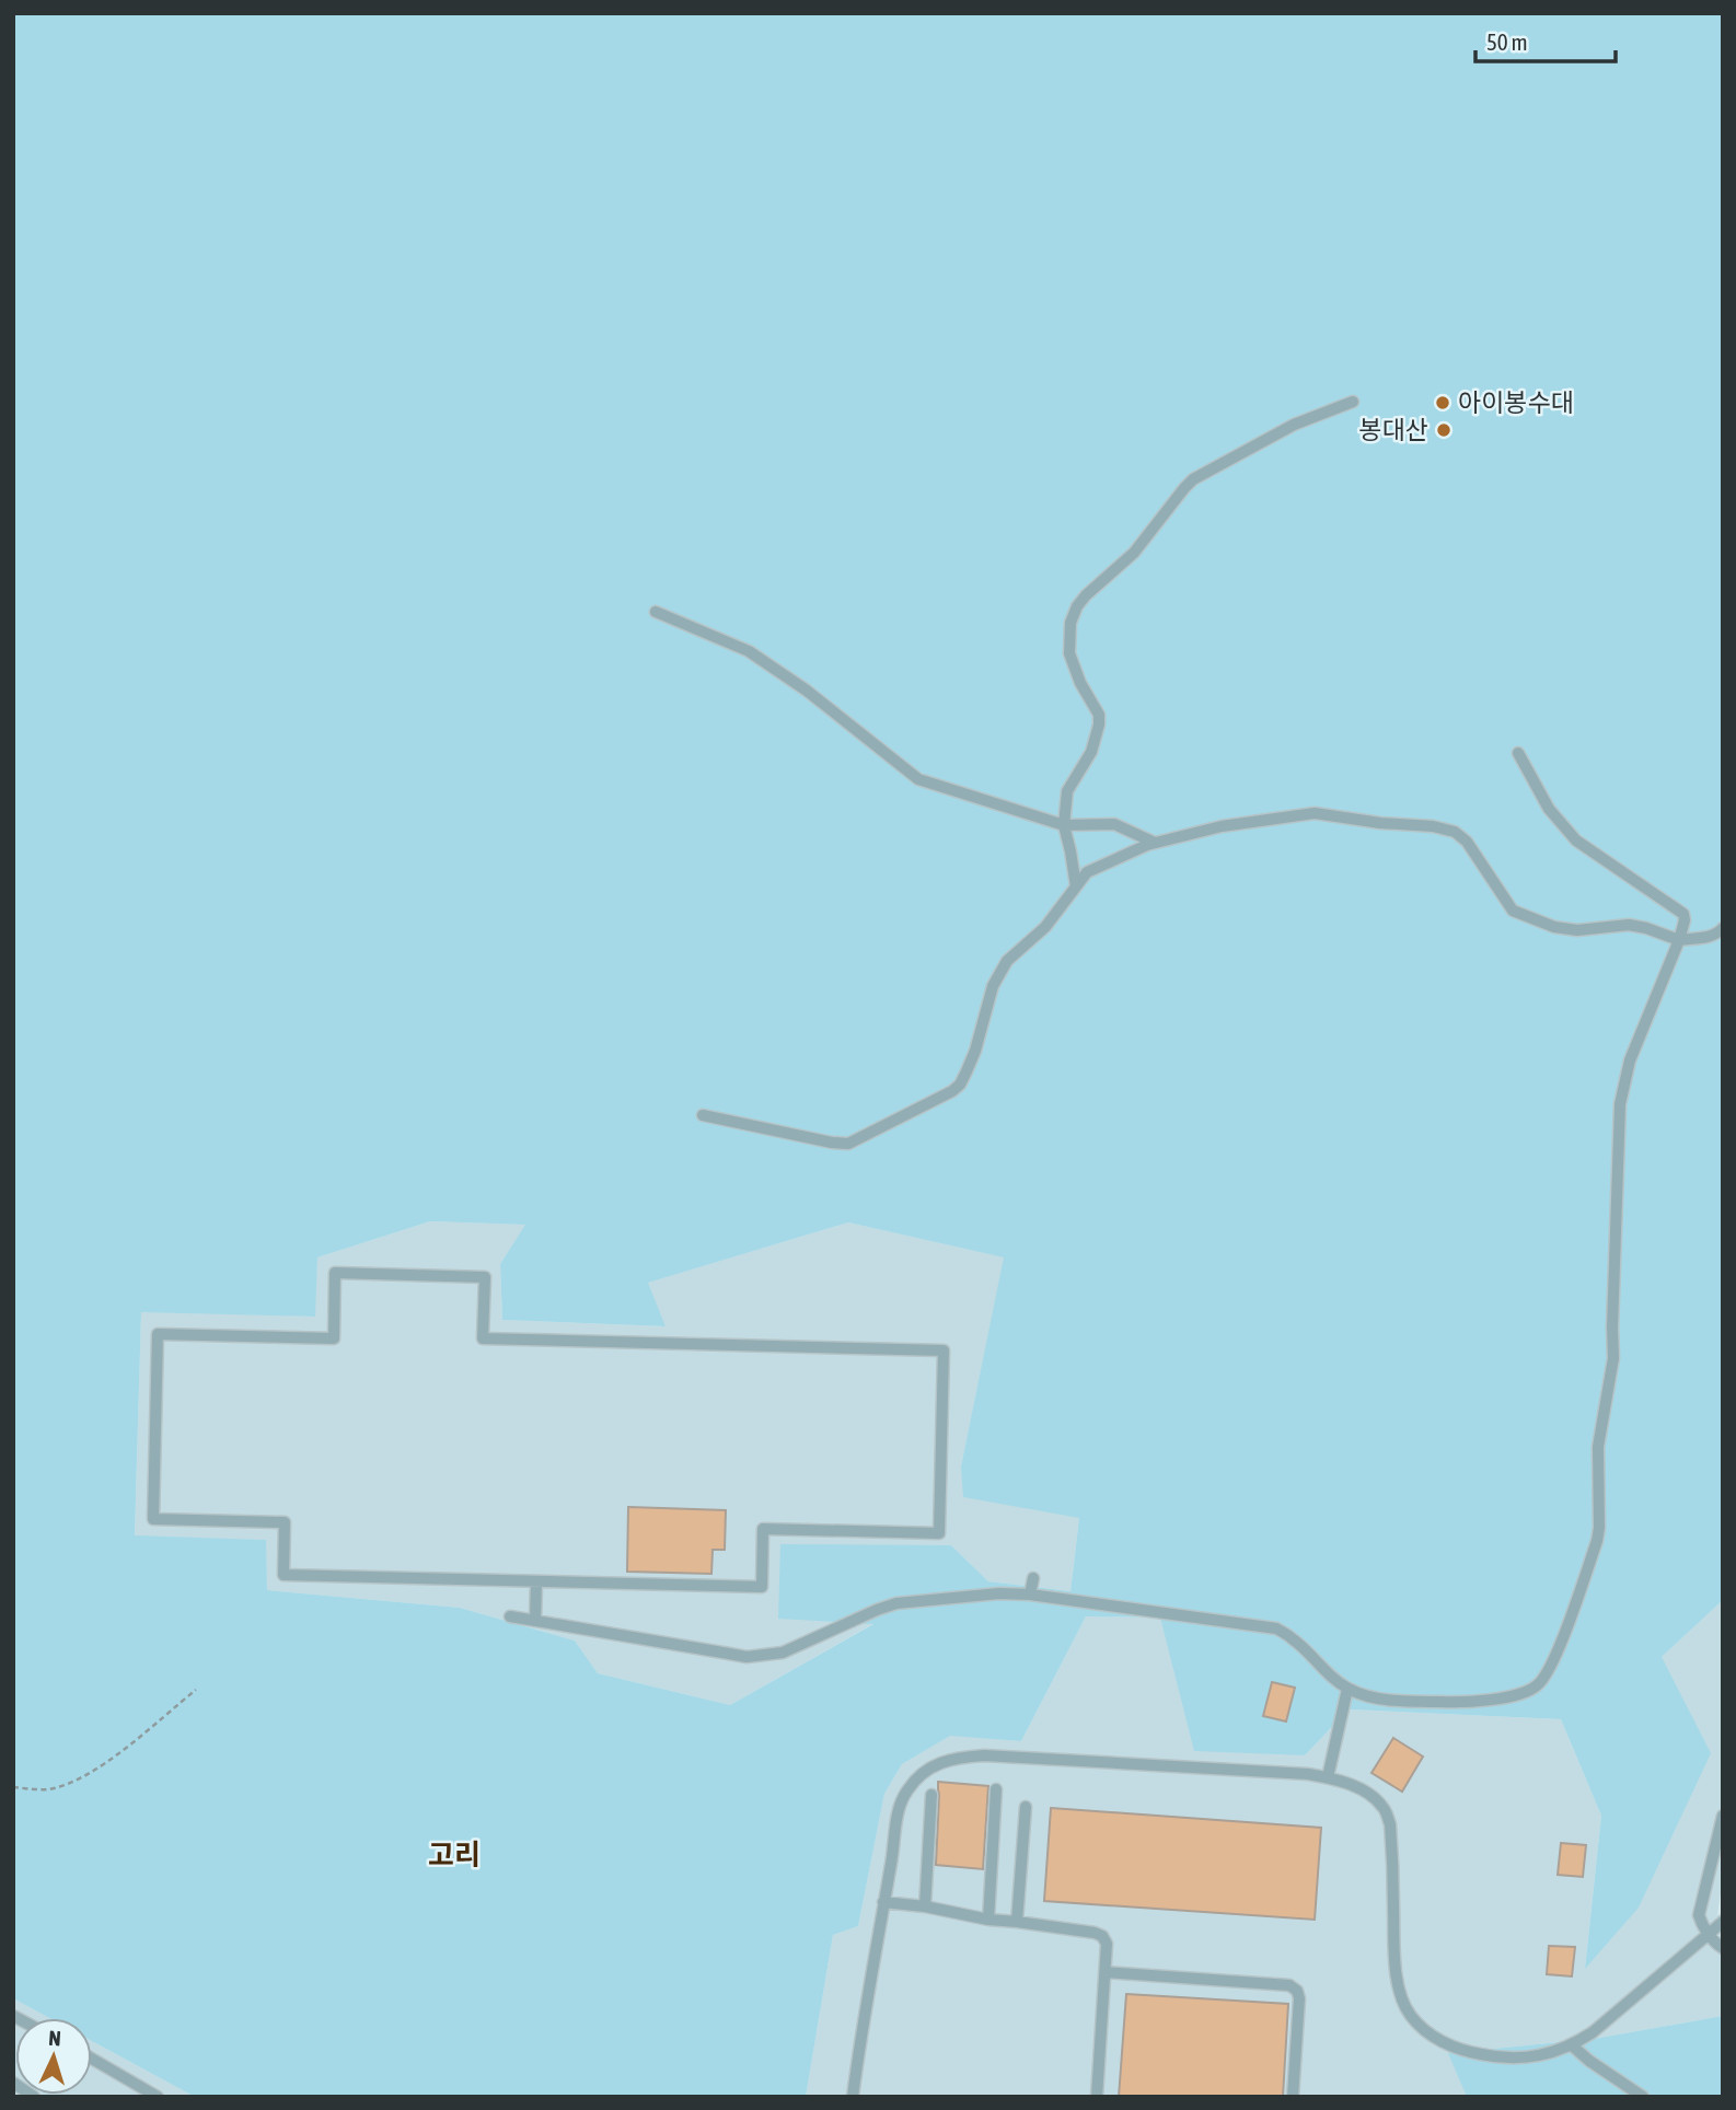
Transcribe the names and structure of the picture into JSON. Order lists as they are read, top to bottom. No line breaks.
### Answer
{"districts":["고리"],"places":["아이봉수대","봉대산"],"scale_bar":"50 m","north":"top"}
